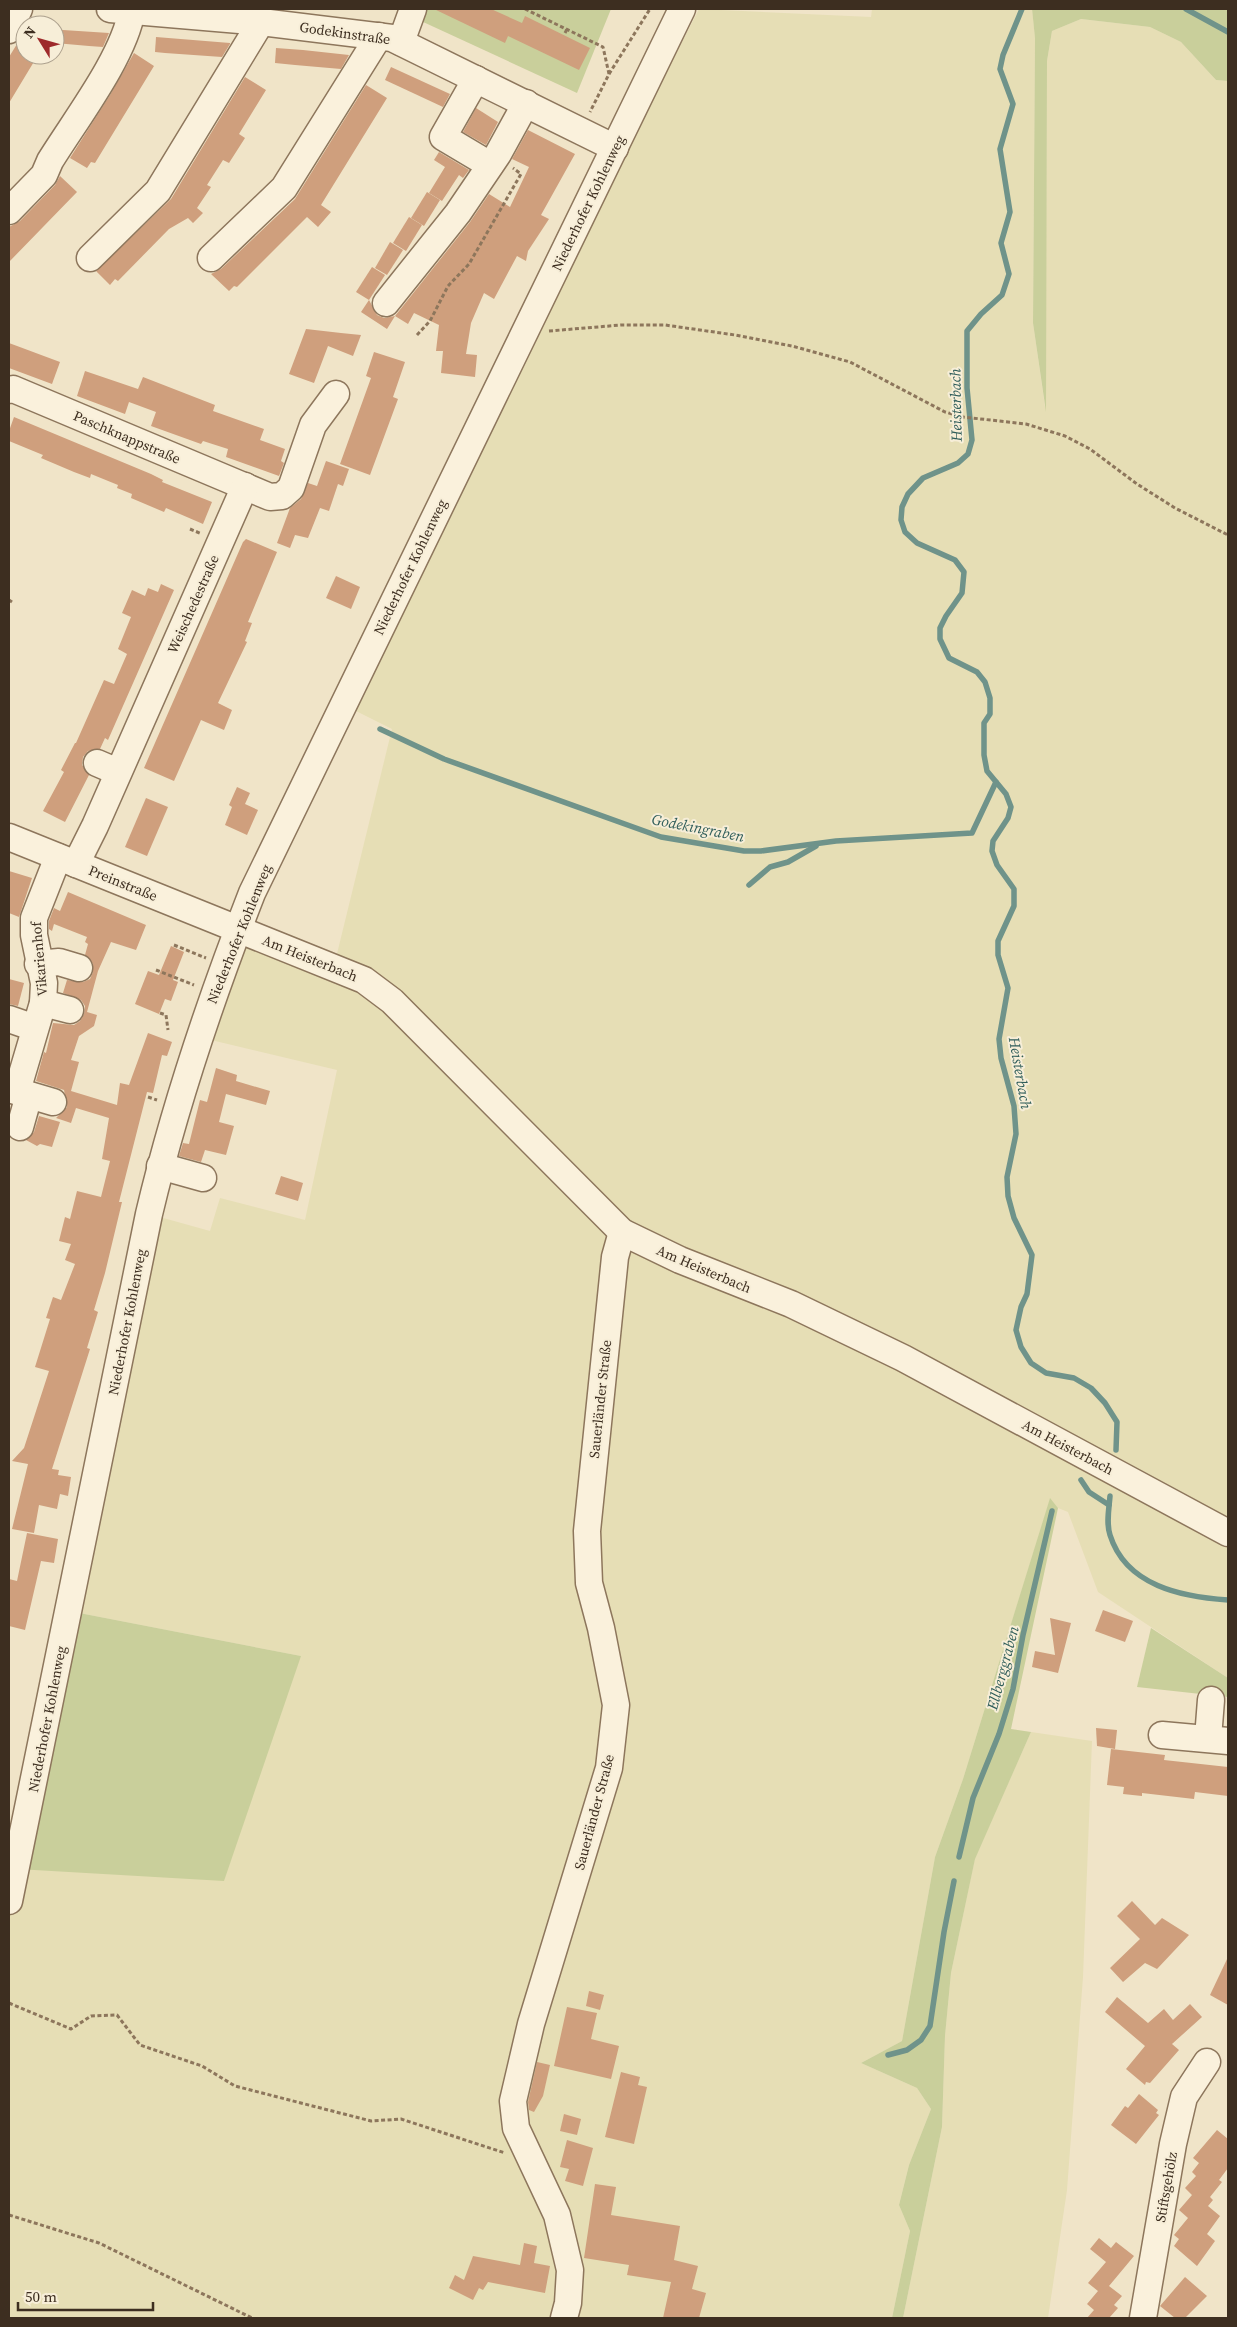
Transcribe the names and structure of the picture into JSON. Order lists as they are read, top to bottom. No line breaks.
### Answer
{"streets":{"street":["Godekinstraße","Niederhofer Kohlenweg","Paschknappstraße","Weischedestraße","Preinstraße","Am Heisterbach","Vikarienhof","Sauerländer Straße","Stiftsgehölz"]},"crossings":[["Godekinstraße","Niederhofer Kohlenweg"],["Niederhofer Kohlenweg","Preinstraße"],["Niederhofer Kohlenweg","Am Heisterbach"],["Paschknappstraße","Weischedestraße"],["Weischedestraße","Preinstraße"],["Weischedestraße","Vikarienhof"],["Preinstraße","Am Heisterbach"],["Preinstraße","Vikarienhof"],["Am Heisterbach","Sauerländer Straße"]],"water":["Heisterbach","Godekingraben","Ellberggraben"],"scale_bar":"50 m","north":"top left"}
